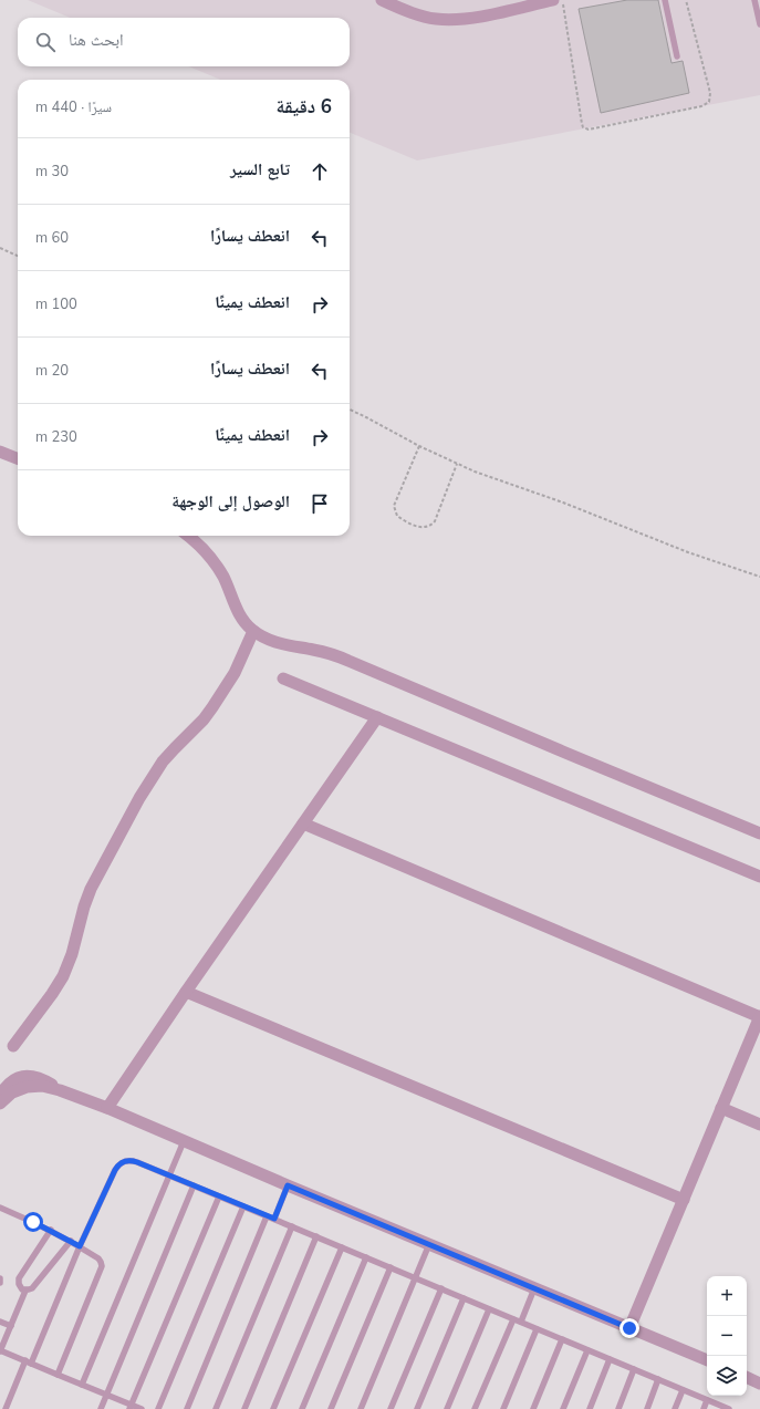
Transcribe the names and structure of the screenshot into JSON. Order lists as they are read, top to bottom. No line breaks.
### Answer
{"page":{"search":"ابحث هنا","heading":["6 دقيقة","سيرًا · 440 m"],"list":[["تابع السير","30 m"],["انعطف يسارًا","60 m"],["انعطف يمينًا","100 m"],["انعطف يسارًا","20 m"],["انعطف يمينًا","230 m"],"الوصول إلى الوجهة"],"map_buttons":["+","−"]}}
